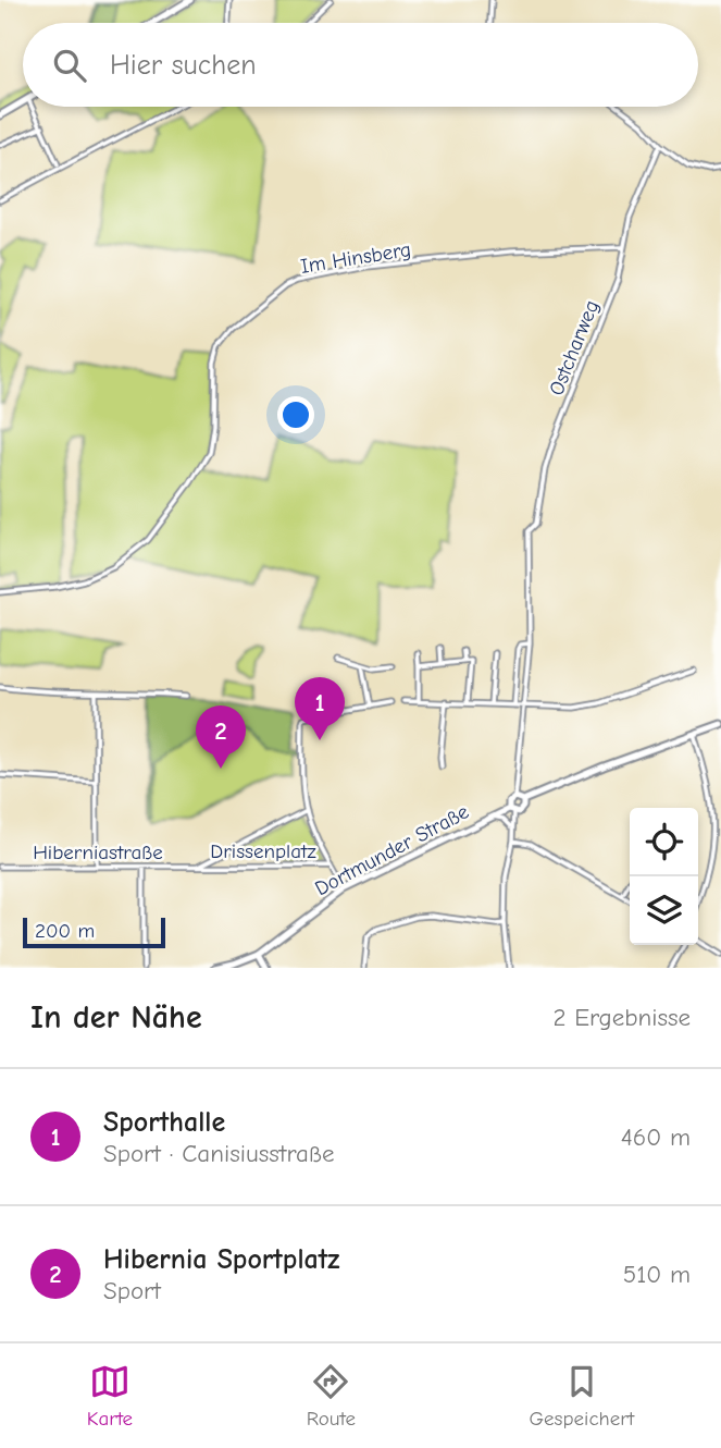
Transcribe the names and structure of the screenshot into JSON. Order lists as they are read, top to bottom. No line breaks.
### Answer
{"streets":{"main road":["Dortmunder Straße"],"street":["Im Hinsberg","Ostcharweg","Drissenplatz","Hiberniastraße"]},"crossings":[["Im Hinsberg","Ostcharweg"],["Dortmunder Straße","Drissenplatz"],["Drissenplatz","Hiberniastraße"]],"scale_bar":"200 m","page":{"search":"Hier suchen","pins":["1","2"],"scale":"200 m","heading":["In der Nähe","2 Ergebnisse"],"list":[{"mark":"1","name":"Sporthalle","note":"Sport · Canisiusstraße","value":"460 m"},{"mark":"2","name":"Hibernia Sportplatz","note":"Sport","value":"510 m"}],"nav":["Karte","Route","Gespeichert"]}}
